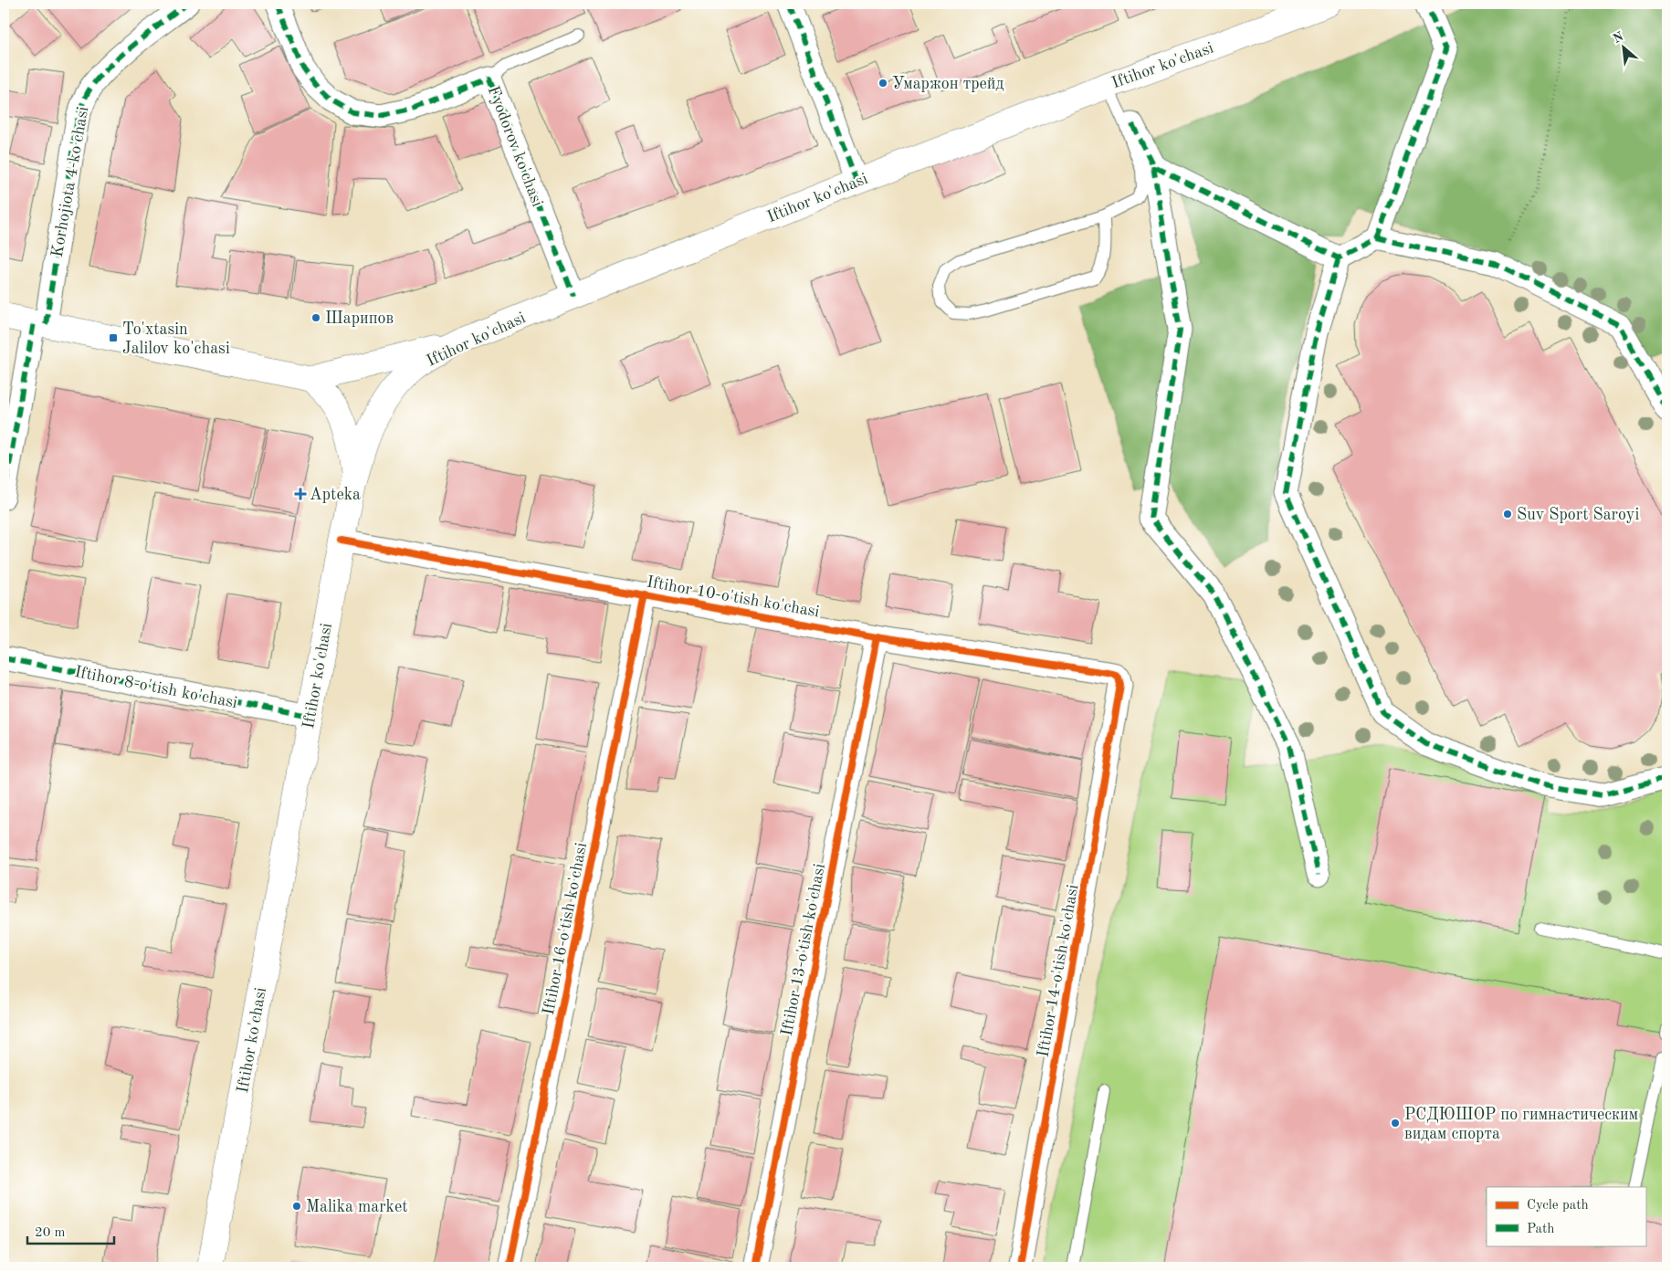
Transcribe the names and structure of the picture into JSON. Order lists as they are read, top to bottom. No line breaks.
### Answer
{"streets":{"main road":["Iftihor ko'chasi"],"street":["Fyodorov ko'chasi","Korhojiota 4-ko'chasi","Iftihor 10-o'tish ko'chasi","Iftihor 8-o'tish ko'chasi","Iftihor 16-o'tish ko'chasi","Iftihor 13-o'tish ko'chasi","Iftihor 14-o'tish ko'chasi"]},"crossings":[["Iftihor ko'chasi","Fyodorov ko'chasi"],["Iftihor ko'chasi","Iftihor 10-o'tish ko'chasi"],["Iftihor ko'chasi","Iftihor 8-o'tish ko'chasi"],["Iftihor 10-o'tish ko'chasi","Iftihor 16-o'tish ko'chasi"],["Iftihor 10-o'tish ko'chasi","Iftihor 13-o'tish ko'chasi"],["Iftihor 10-o'tish ko'chasi","Iftihor 14-o'tish ko'chasi"]],"places":{"other":["Умаржон трейд","Шарипов","Suv Sport Saroyi","РСДЮШОР по гимнастическим видам спорта","Malika market"],"transit":["To'xtasin Jalilov ko'chasi"],"health":["Apteka"]},"legend":["Cycle path","Path"],"scale_bar":"20 m","north":"top left"}
